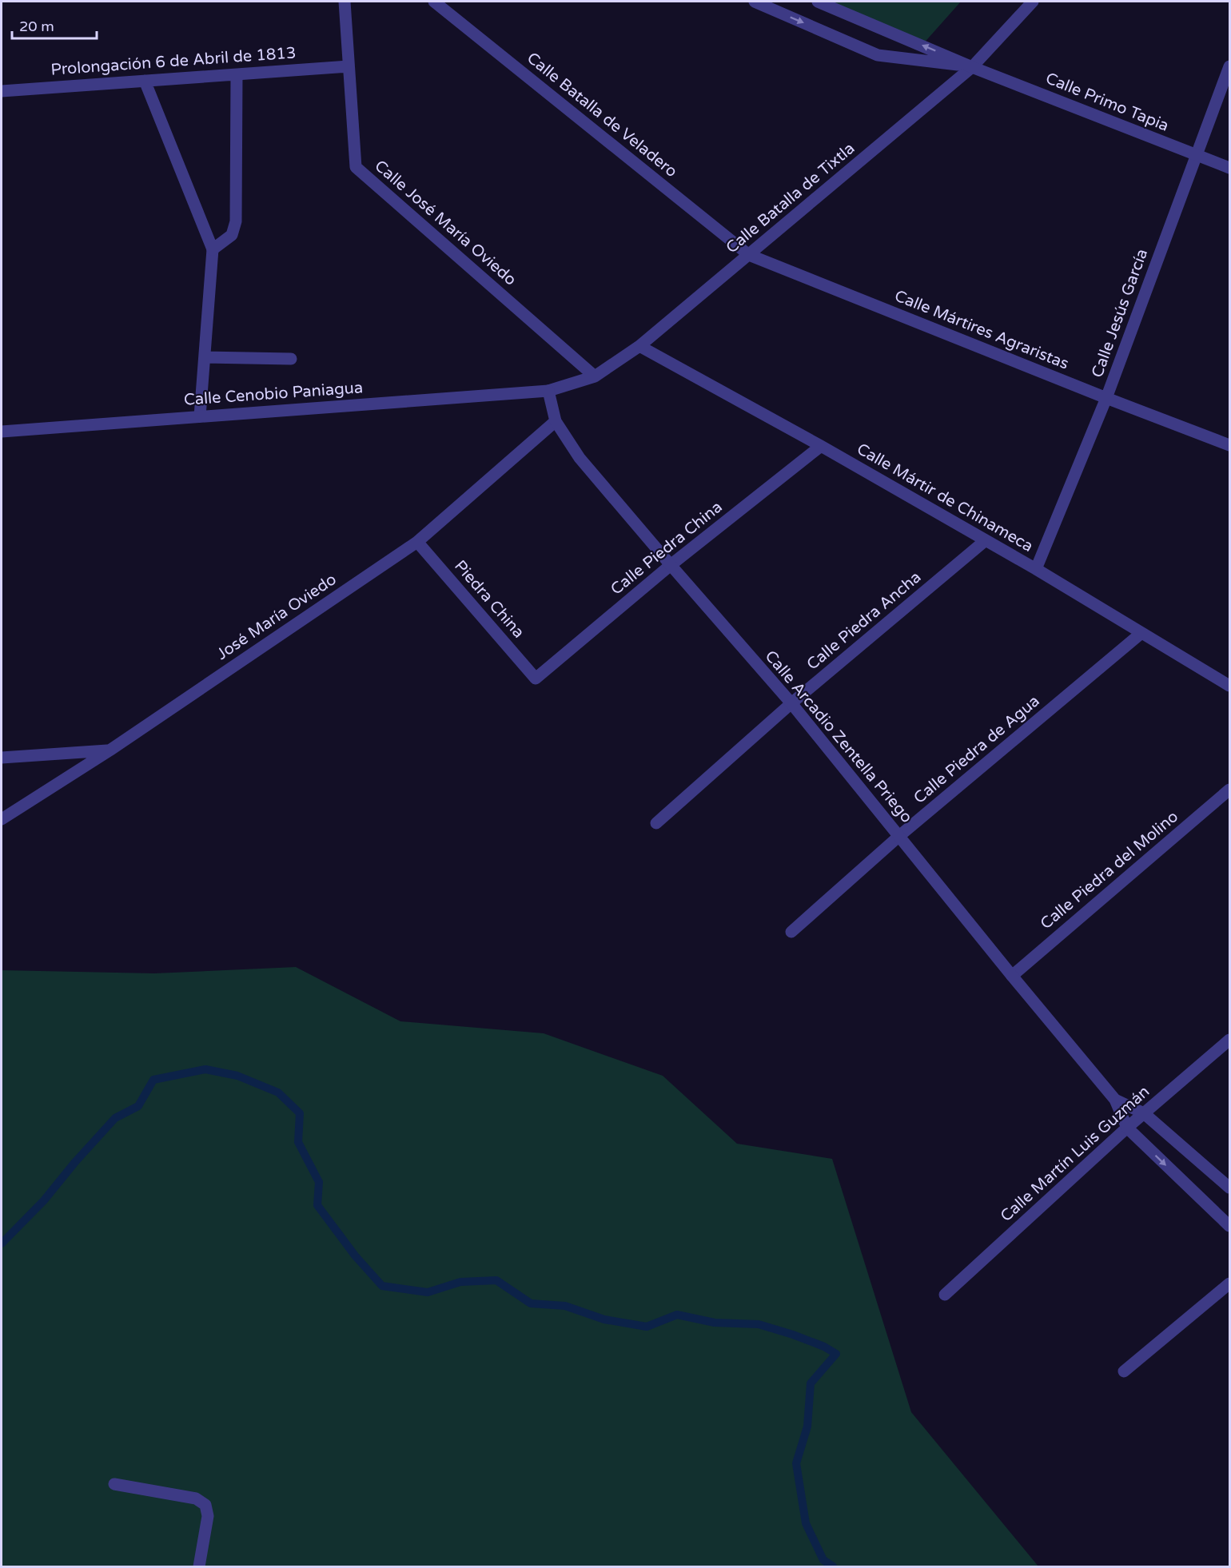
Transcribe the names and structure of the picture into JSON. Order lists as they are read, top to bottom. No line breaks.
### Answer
{"streets":{"street":["Prolongación 6 de Abril de 1813","Calle Primo Tapia","Calle Batalla de Veladero","Calle Batalla de Tixtla","Calle José María Oviedo","Calle Jesús García","Calle Mártires Agraristas","Calle Cenobio Paniagua","Calle Mártir de Chinameca","Calle Piedra China","Piedra China","José María Oviedo","Calle Piedra Ancha","Calle Arcadio Zentella Priego","Calle Piedra de Agua","Calle Piedra del Molino","Calle Martín Luis Guzmán"]},"crossings":[["Prolongación 6 de Abril de 1813","Calle José María Oviedo"],["Calle Primo Tapia","Calle Batalla de Tixtla"],["Calle Primo Tapia","Calle Jesús García"],["Calle Batalla de Veladero","Calle Batalla de Tixtla"],["Calle Batalla de Veladero","Calle Mártires Agraristas"],["Calle Batalla de Tixtla","Calle José María Oviedo"],["Calle Batalla de Tixtla","Calle Mártires Agraristas"],["Calle Batalla de Tixtla","Calle Cenobio Paniagua"],["Calle Batalla de Tixtla","Calle Mártir de Chinameca"],["Calle Batalla de Tixtla","Calle Arcadio Zentella Priego"],["Calle Jesús García","Calle Mártires Agraristas"],["Calle Jesús García","Calle Mártir de Chinameca"],["Calle Cenobio Paniagua","Calle Arcadio Zentella Priego"],["Calle Mártir de Chinameca","Calle Piedra China"],["Calle Mártir de Chinameca","Calle Piedra Ancha"],["Calle Mártir de Chinameca","Calle Piedra de Agua"],["Calle Piedra China","Piedra China"],["Calle Piedra China","Calle Arcadio Zentella Priego"],["Piedra China","José María Oviedo"],["José María Oviedo","Calle Arcadio Zentella Priego"],["Calle Piedra Ancha","Calle Arcadio Zentella Priego"],["Calle Arcadio Zentella Priego","Calle Piedra de Agua"],["Calle Arcadio Zentella Priego","Calle Piedra del Molino"],["Calle Arcadio Zentella Priego","Calle Martín Luis Guzmán"]],"scale_bar":"20 m"}
